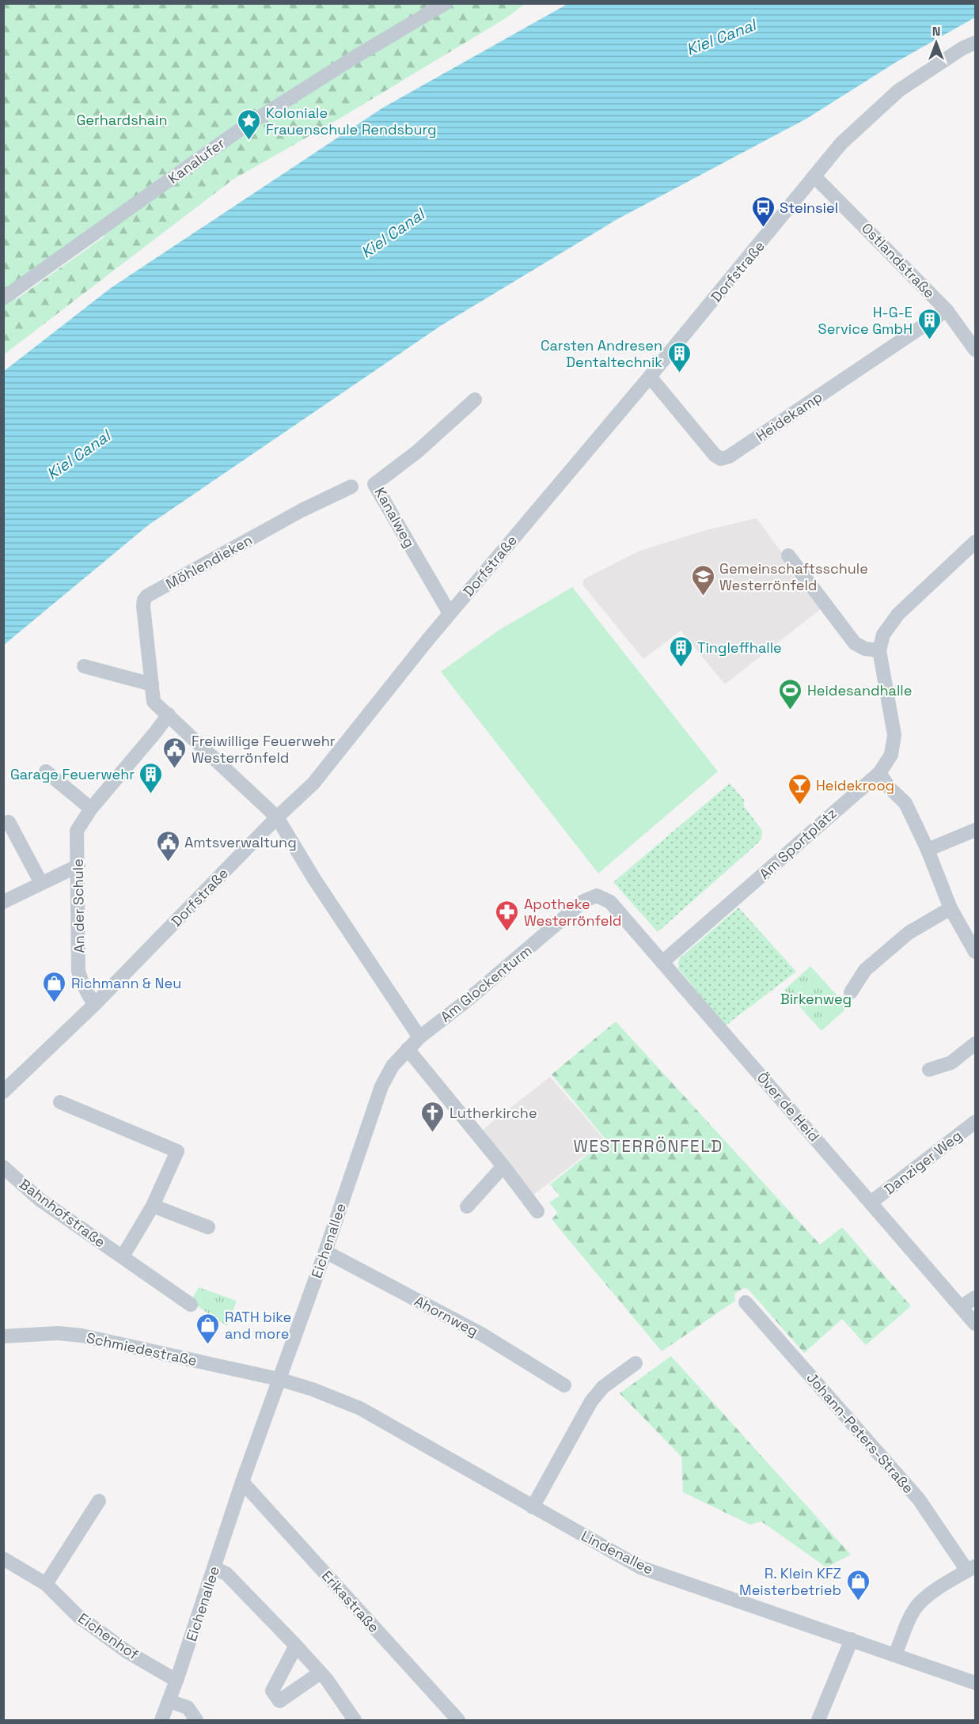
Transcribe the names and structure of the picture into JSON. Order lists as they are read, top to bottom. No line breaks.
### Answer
{"streets":{"street":["Kanalufer","Ostlandstraße","Dorfstraße","Heidekamp","Kanalweg","Möhlendieken","Am Sportplatz","An der Schule","Am Glockenturm","Över de Heid","Danziger Weg","Bahnhofstraße","Eichenallee","Ahornweg","Schmiedestraße","Johann-Peters-Straße","Lindenallee","Erikastraße","Eichenhof"]},"crossings":[["Ostlandstraße","Dorfstraße"],["Ostlandstraße","Heidekamp"],["Dorfstraße","Heidekamp"],["Dorfstraße","Kanalweg"],["Dorfstraße","Möhlendieken"],["Dorfstraße","An der Schule"],["Möhlendieken","An der Schule"],["Am Sportplatz","Över de Heid"],["Am Glockenturm","Över de Heid"],["Am Glockenturm","Eichenallee"],["Över de Heid","Danziger Weg"],["Eichenallee","Ahornweg"],["Eichenallee","Schmiedestraße"],["Eichenallee","Lindenallee"],["Eichenallee","Erikastraße"],["Eichenallee","Eichenhof"],["Schmiedestraße","Lindenallee"]],"districts":["WESTERRÖNFELD"],"water":["Kiel Canal"],"parks":["Gerhardshain","Birkenweg"],"places":{"place":["Koloniale Frauenschule Rendsburg"],"bus stop":["Steinsiel"],"building":["H-G-E Service GmbH","Carsten Andresen Dentaltechnik","Tingleffhalle","Garage Feuerwehr"],"school or university":["Gemeinschaftsschule Westerrönfeld"],"sports":["Heidesandhalle"],"public building":["Freiwillige Feuerwehr Westerrönfeld","Amtsverwaltung"],"bar":["Heidekroog"],"pharmacy":["Apotheke Westerrönfeld"],"shop":["Richmann & Neu","RATH bike and more","R. Klein KFZ Meisterbetrieb"],"church":["Lutherkirche"]},"north":"top"}
